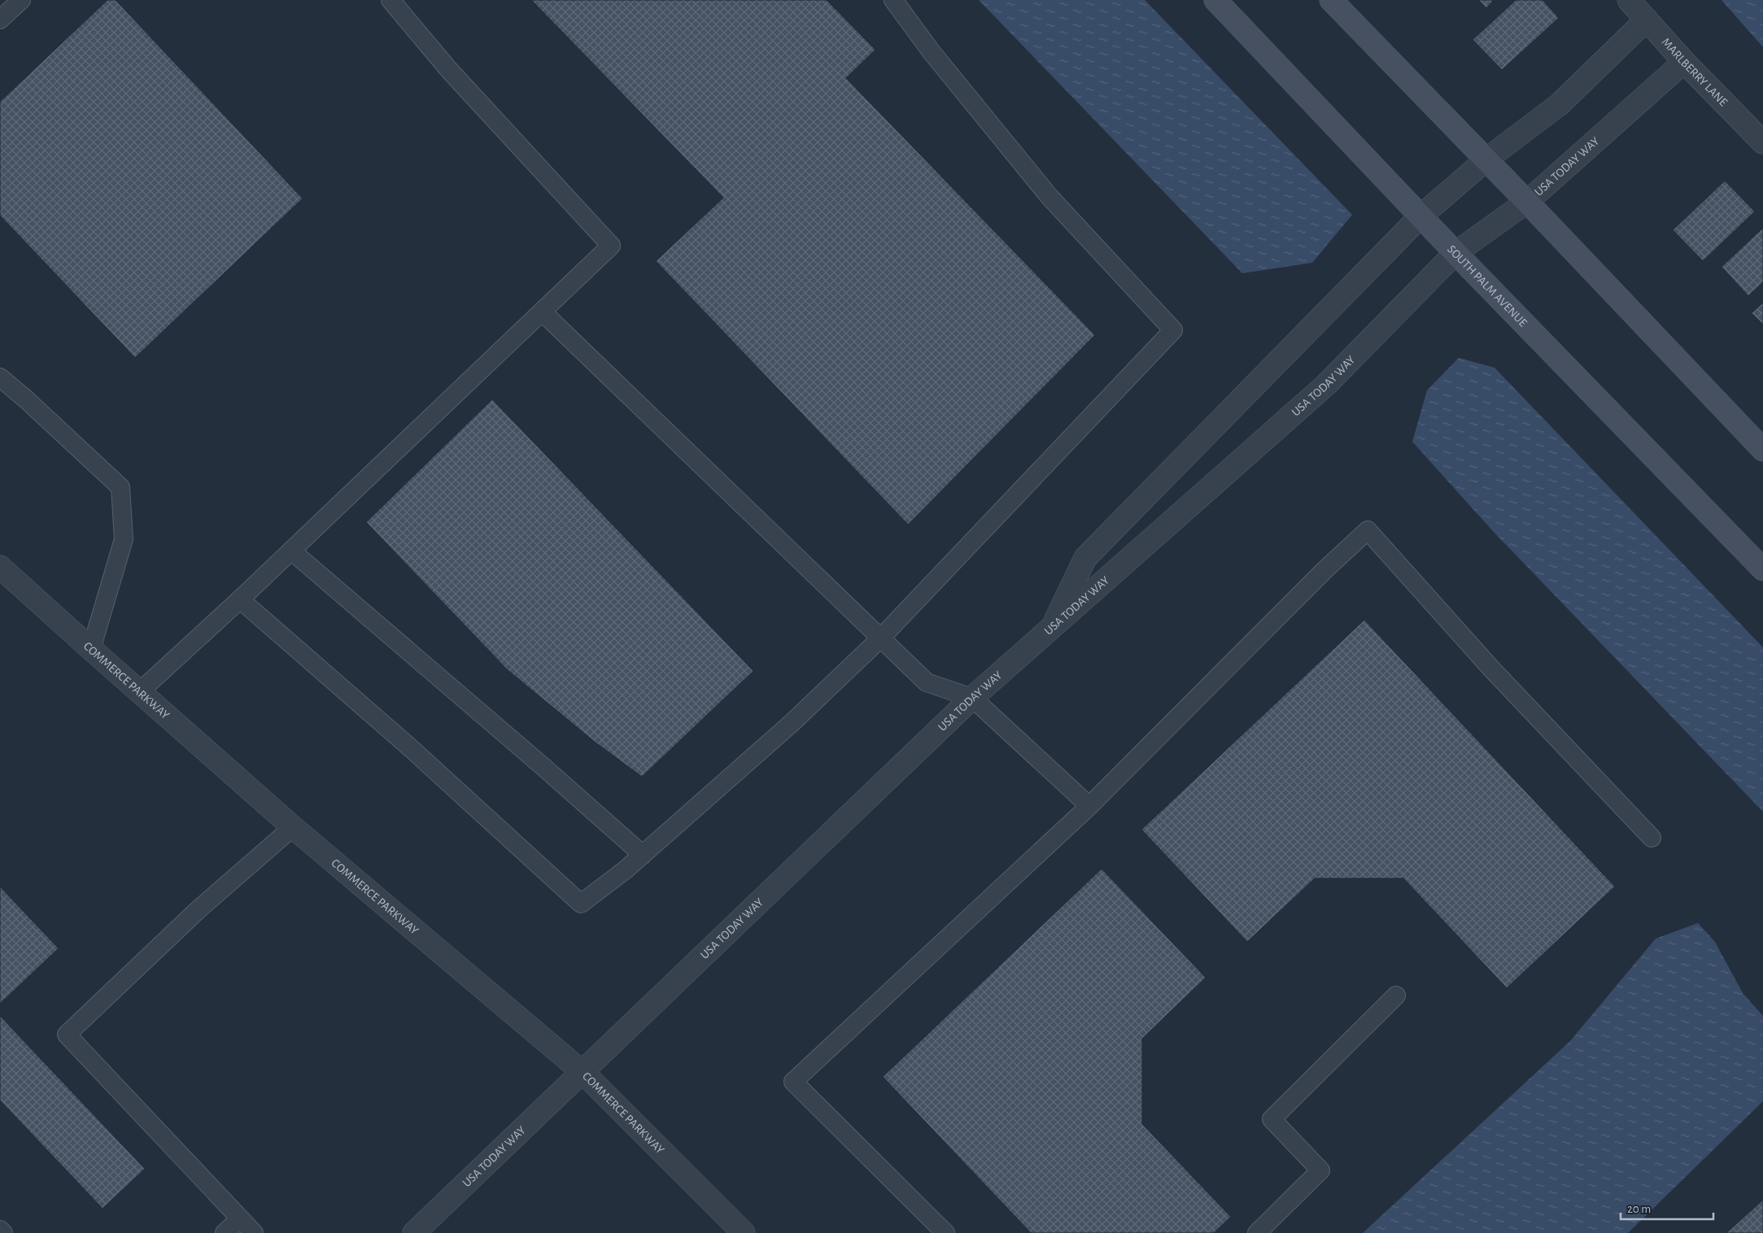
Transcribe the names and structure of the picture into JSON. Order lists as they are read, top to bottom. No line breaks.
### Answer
{"streets":{"main road":["SOUTH PALM AVENUE"],"street":["MARLBERRY LANE","USA TODAY WAY","COMMERCE PARKWAY"]},"crossings":[["MARLBERRY LANE","USA TODAY WAY"],["USA TODAY WAY","SOUTH PALM AVENUE"],["USA TODAY WAY","COMMERCE PARKWAY"]],"scale_bar":"20 m"}
